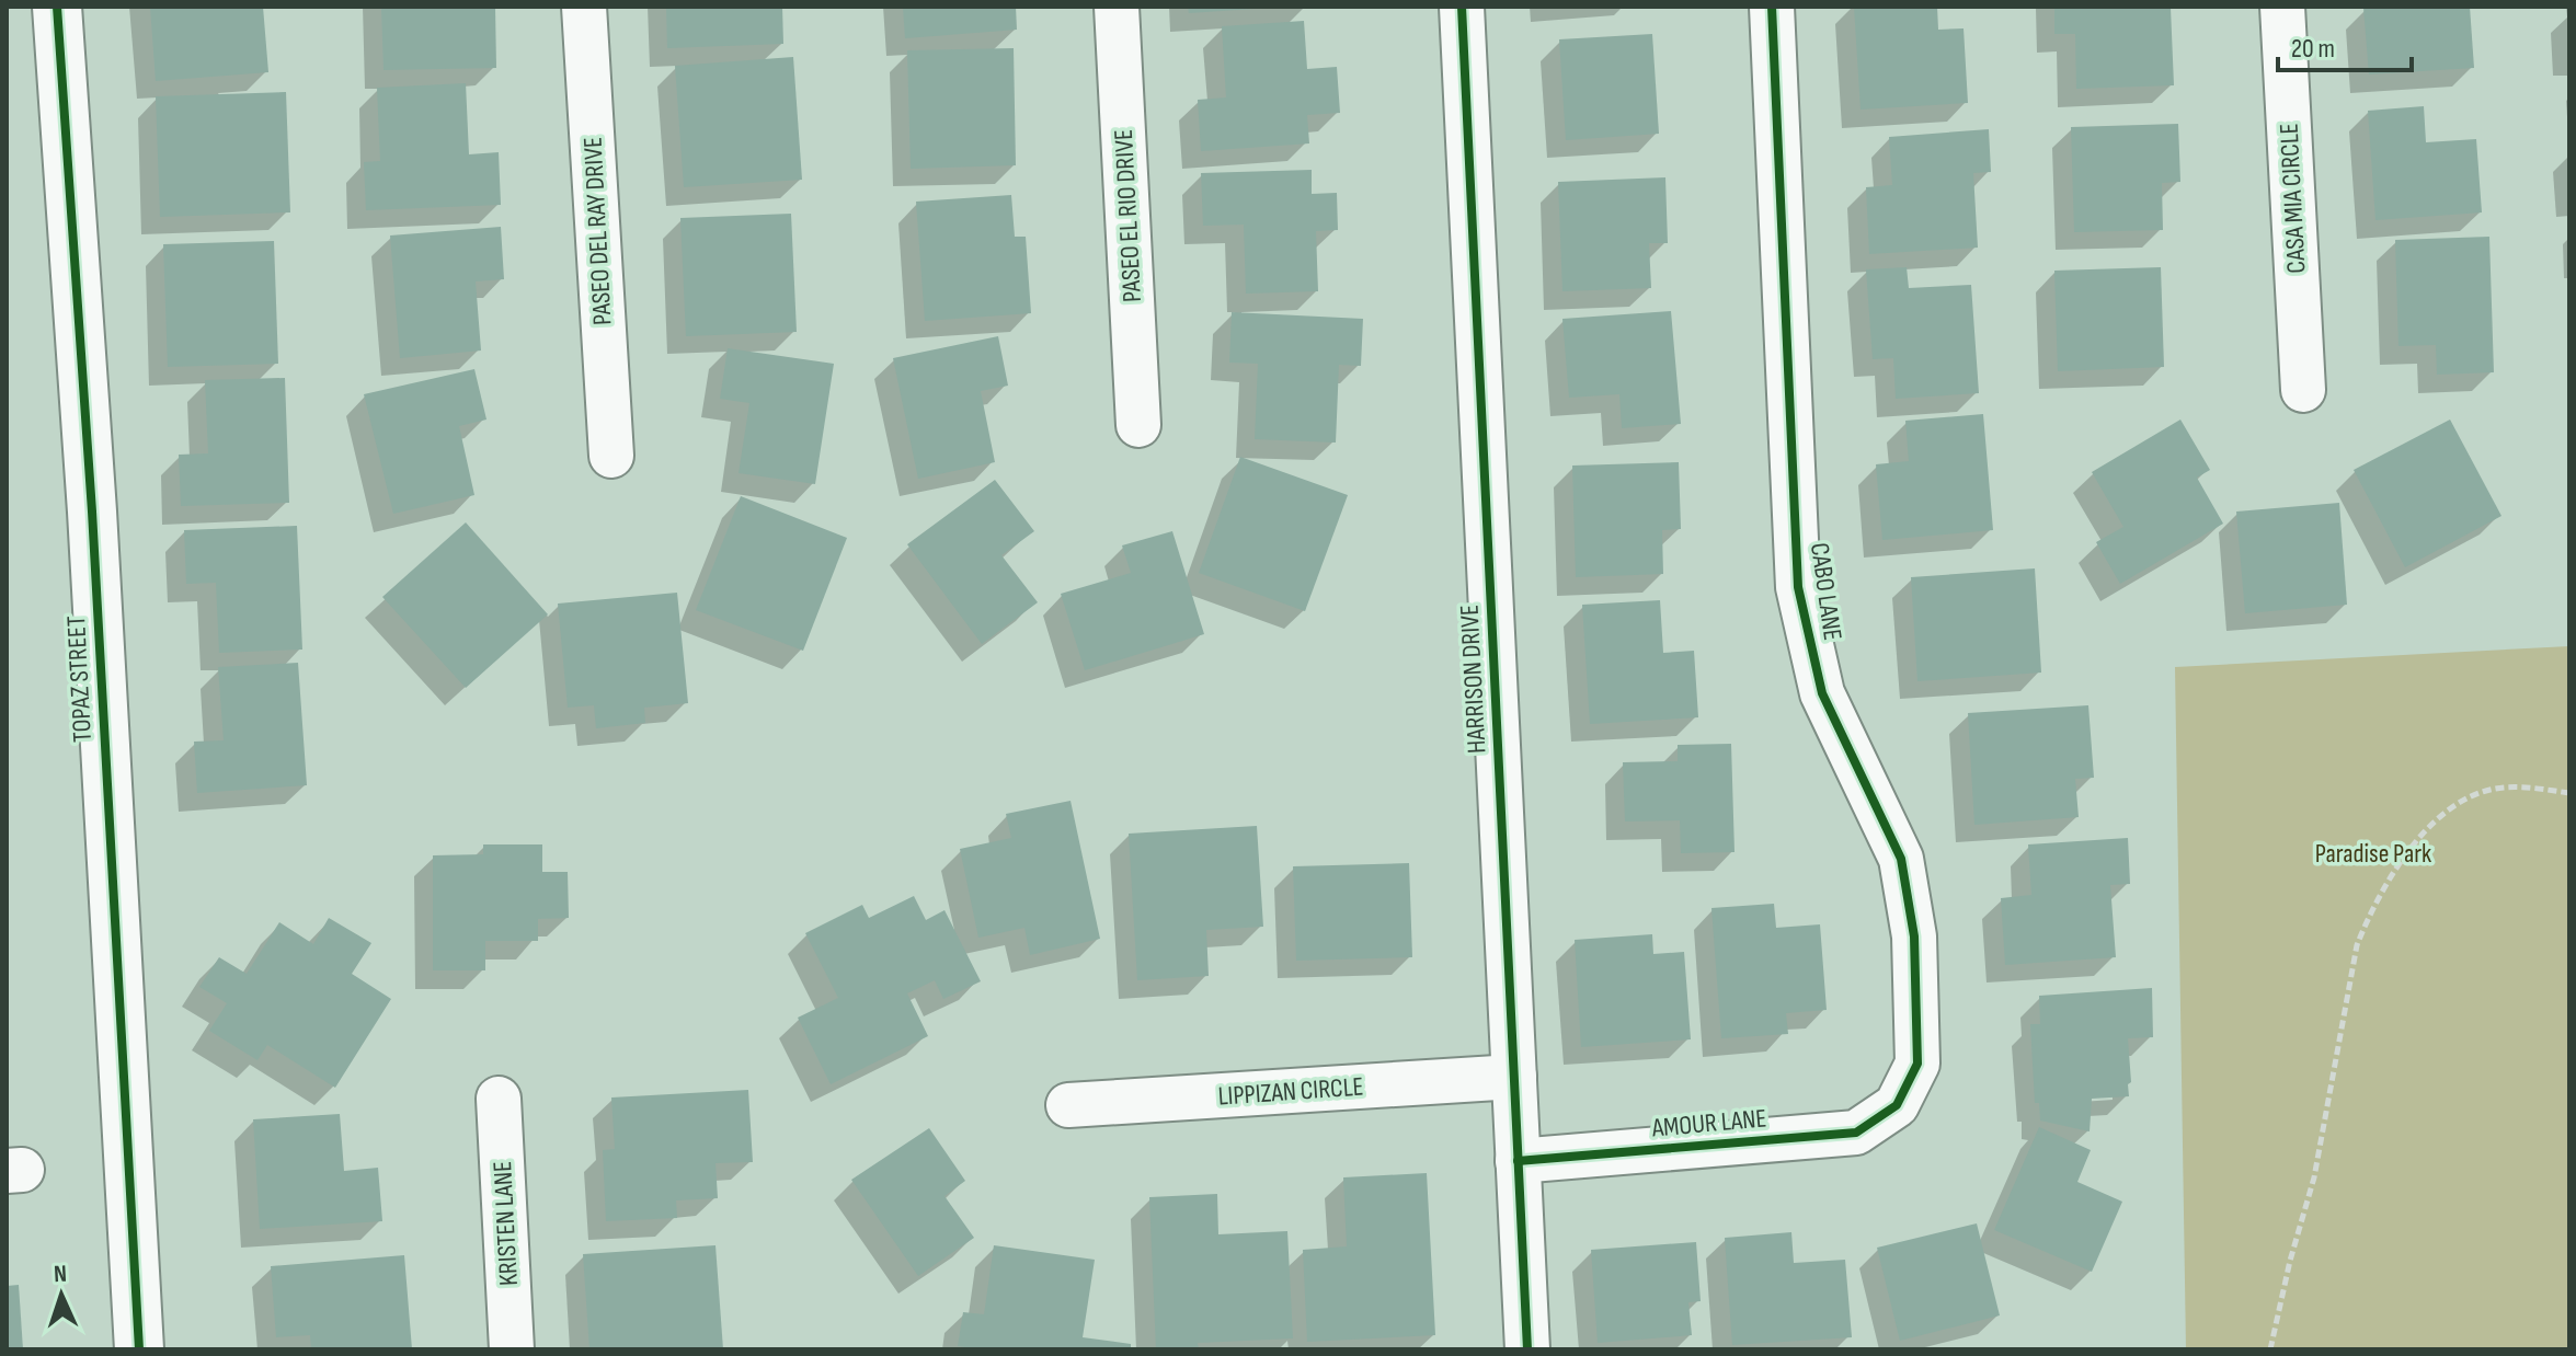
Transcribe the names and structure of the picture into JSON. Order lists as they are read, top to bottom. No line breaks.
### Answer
{"streets":{"street":["CASA MIA CIRCLE","PASEO EL RIO DRIVE","PASEO DEL RAY DRIVE","CABO LANE","TOPAZ STREET","HARRISON DRIVE","LIPPIZAN CIRCLE","AMOUR LANE","KRISTEN LANE"]},"crossings":[["CABO LANE","AMOUR LANE"],["HARRISON DRIVE","LIPPIZAN CIRCLE"],["HARRISON DRIVE","AMOUR LANE"]],"parks":["Paradise Park"],"scale_bar":"20 m","north":"top"}
